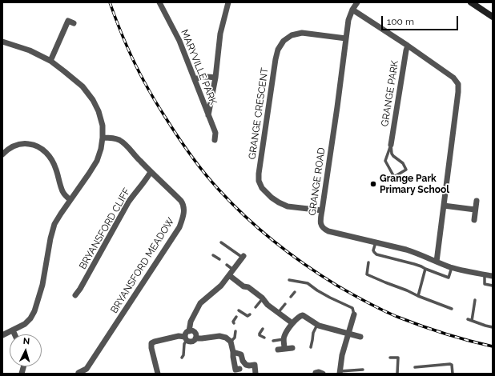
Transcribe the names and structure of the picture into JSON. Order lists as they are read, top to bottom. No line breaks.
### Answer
{"streets":{"street":["MARYVILLE PARK","GRANGE PARK","GRANGE CRESCENT","GRANGE ROAD","BRYANSFORD CLIFF","BRYANSFORD MEADOW"]},"crossings":[["GRANGE CRESCENT","GRANGE ROAD"],["BRYANSFORD CLIFF","BRYANSFORD MEADOW"]],"places":["Grange Park Primary School"],"scale_bar":"100 m","north":"top"}
